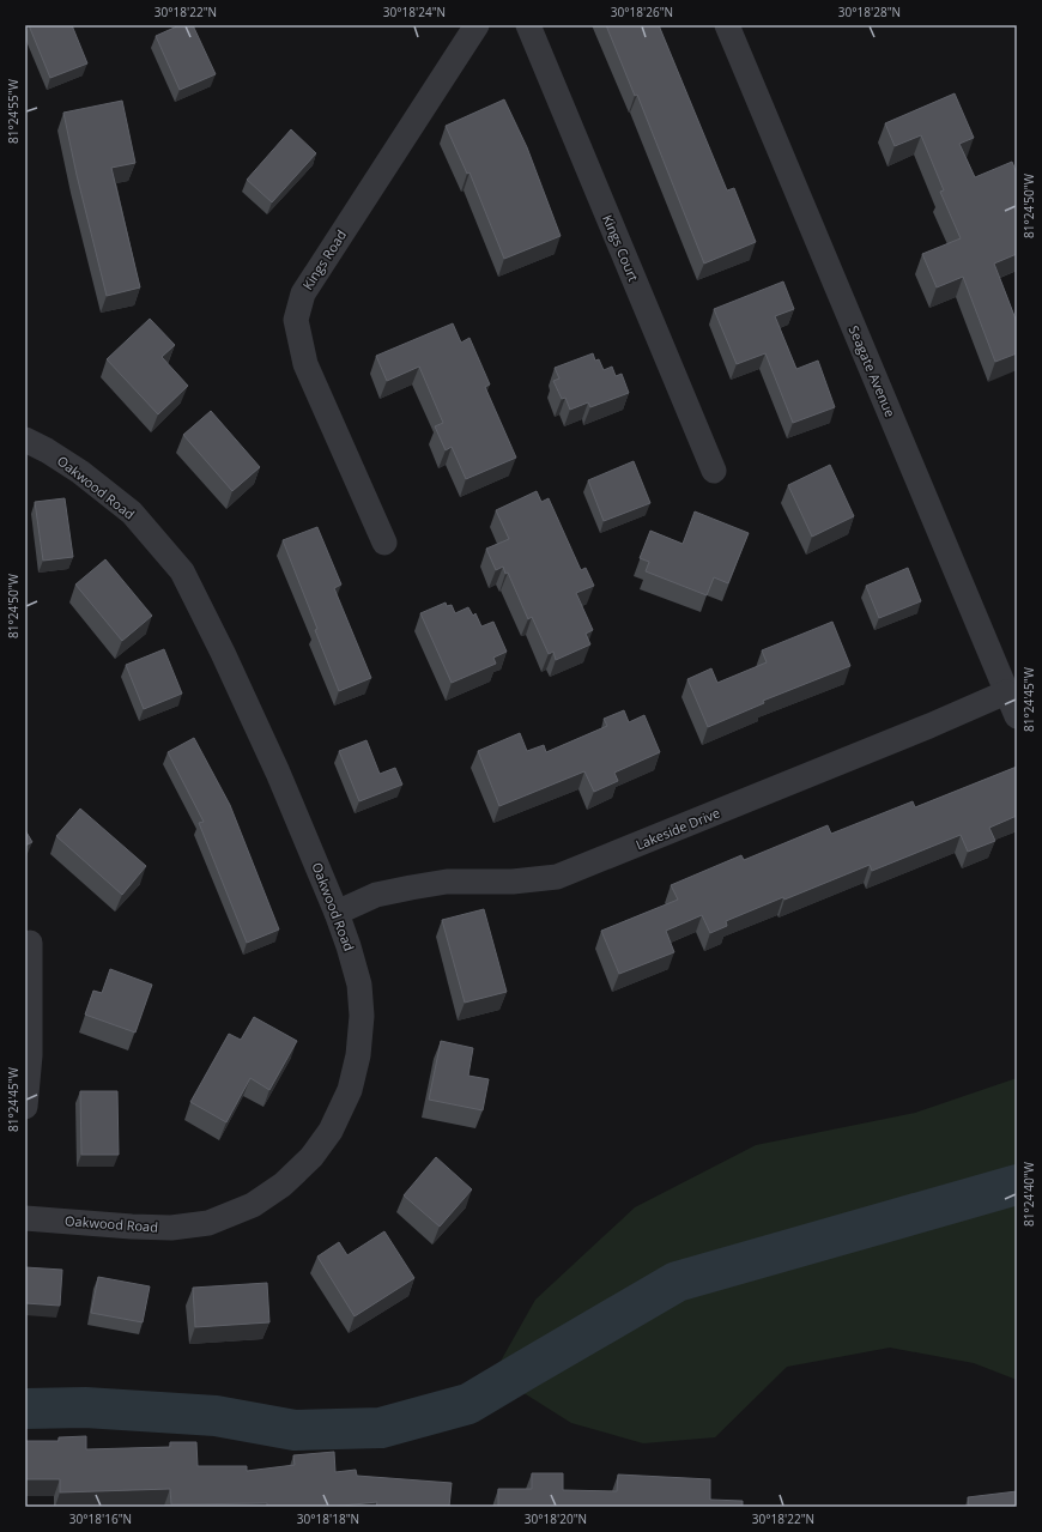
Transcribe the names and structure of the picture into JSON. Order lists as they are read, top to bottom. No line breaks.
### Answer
{"streets":{"street":["Kings Court","Kings Road","Seagate Avenue","Oakwood Road","Lakeside Drive"]},"crossings":[["Seagate Avenue","Lakeside Drive"],["Oakwood Road","Lakeside Drive"]],"coordinates":["30°18'22\"N","30°18'24\"N","30°18'26\"N","30°18'28\"N","81°24'55\"W","81°24'50\"W","81°24'45\"W","81°24'40\"W","30°18'16\"N","30°18'18\"N","30°18'20\"N"]}
